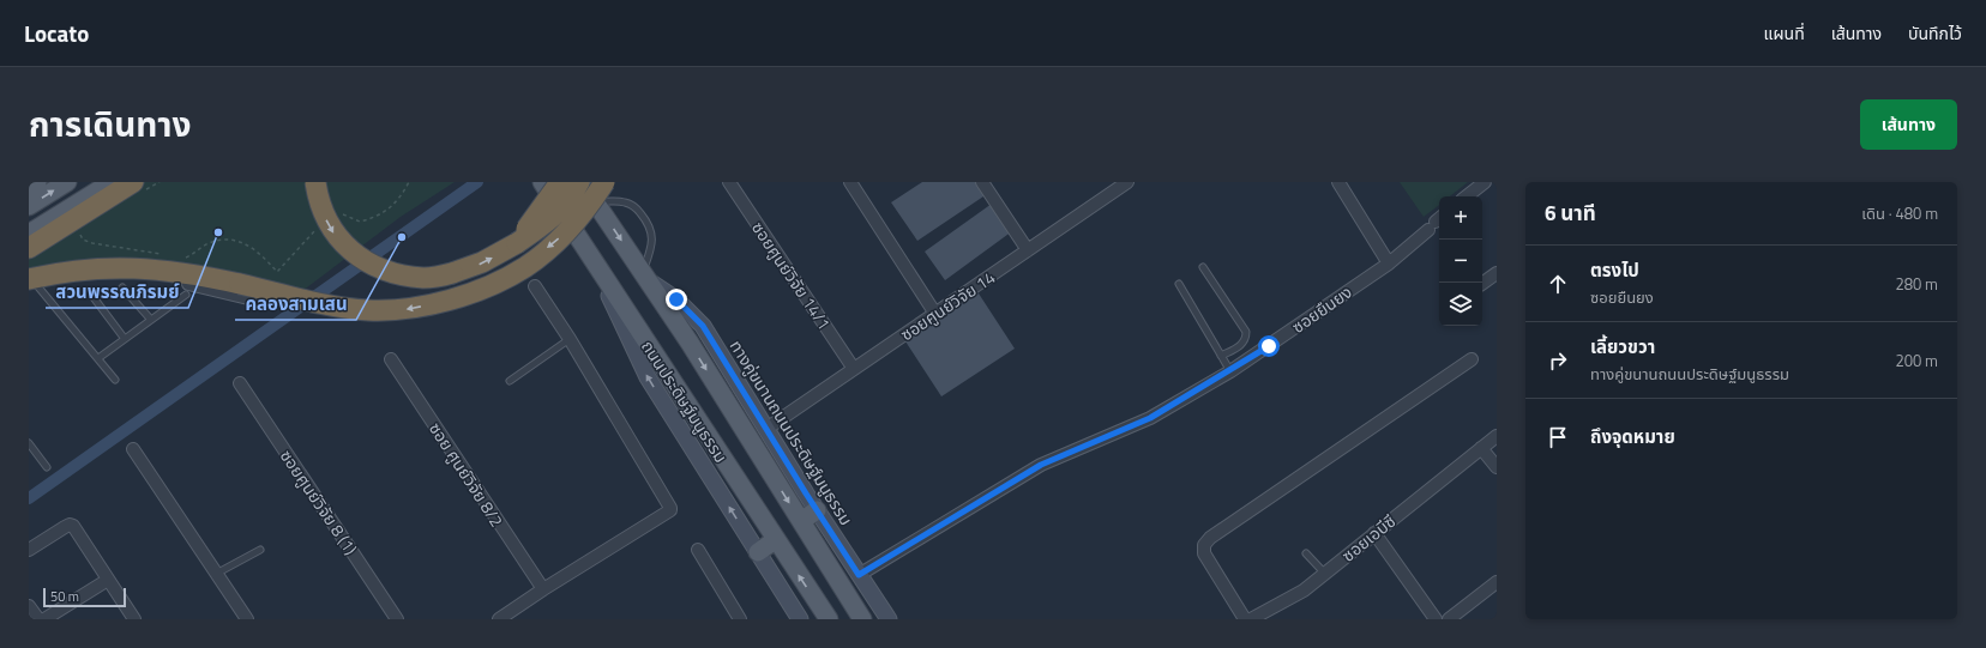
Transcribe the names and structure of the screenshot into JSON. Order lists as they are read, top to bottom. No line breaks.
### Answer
{"streets":{"main road":["ถนนประดิษฐ์มนูธรรม"],"street":["ซอยศูนย์วิจัย 14/1","ซอยศูนย์วิจัย 14","ซอยยืนยง","ทางคู่ขนานถนนประดิษฐ์มนูธรรม","ซอย ศูนย์วิจัย 8/2","ซอยศูนย์วิจัย 8 (1)","ซอยเอบีซี"]},"crossings":[["ซอยศูนย์วิจัย 14/1","ซอยศูนย์วิจัย 14"],["ซอยศูนย์วิจัย 14","ทางคู่ขนานถนนประดิษฐ์มนูธรรม"],["ซอยยืนยง","ทางคู่ขนานถนนประดิษฐ์มนูธรรม"],["ถนนประดิษฐ์มนูธรรม","ทางคู่ขนานถนนประดิษฐ์มนูธรรม"]],"places":["สวนพรรณภิรมย์","คลองสามเสน"],"scale_bar":"50 m","page":{"header":"Locato","nav":["แผนที่","เส้นทาง","บันทึกไว้"],"title":"การเดินทาง","buttons":"เส้นทาง","heading":["6 นาที","เดิน · 480 m"],"map_buttons":["+","−"],"list":[["ตรงไป","ซอยยืนยง","280 m"],["เลี้ยวขวา","ทางคู่ขนานถนนประดิษฐ์มนูธรรม","200 m"],"ถึงจุดหมาย"],"scale":"50 m"}}
